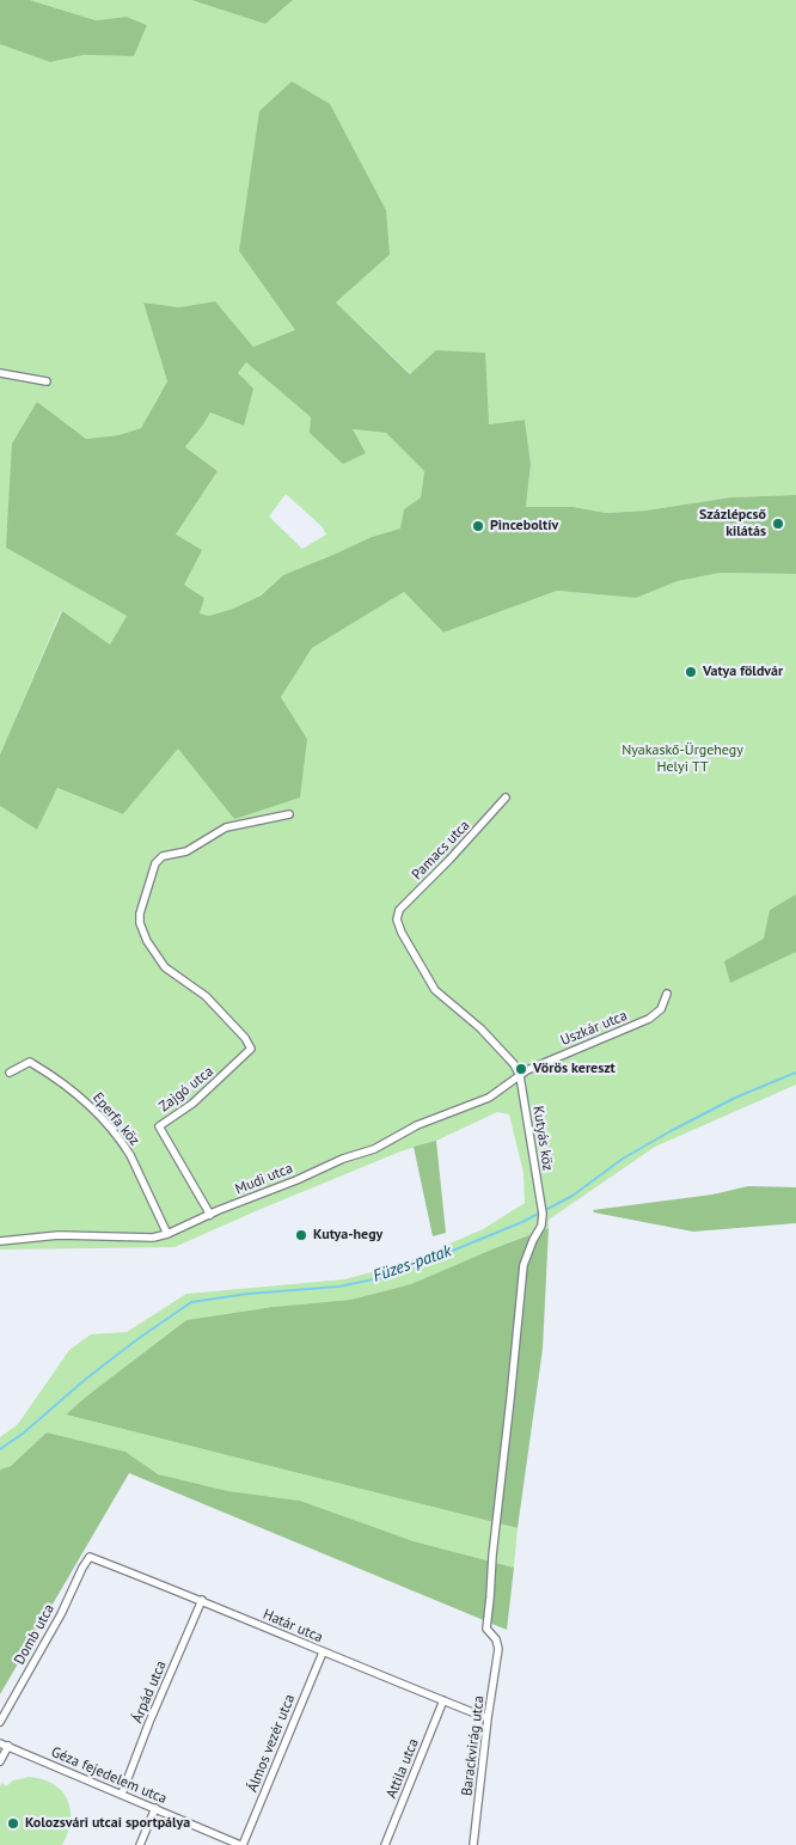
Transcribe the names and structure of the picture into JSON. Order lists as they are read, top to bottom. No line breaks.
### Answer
{"streets":{"street":["Pamacs utca","Uszkár utca","Zajgó utca","Eperfa köz","Kutyás köz","Mudi utca","Határ utca","Domb utca","Árpád utca","Álmos vezér utca","Barackvirág utca","Attila utca","Géza fejedelem utca"]},"crossings":[["Pamacs utca","Uszkár utca"],["Pamacs utca","Kutyás köz"],["Pamacs utca","Mudi utca"],["Uszkár utca","Kutyás köz"],["Uszkár utca","Mudi utca"],["Zajgó utca","Mudi utca"],["Eperfa köz","Mudi utca"],["Kutyás köz","Mudi utca"],["Kutyás köz","Barackvirág utca"],["Határ utca","Domb utca"],["Határ utca","Árpád utca"],["Határ utca","Álmos vezér utca"],["Határ utca","Barackvirág utca"],["Határ utca","Attila utca"],["Árpád utca","Géza fejedelem utca"],["Álmos vezér utca","Géza fejedelem utca"]],"water":["Füzes-patak"],"parks":["Nyakaskő-Ürgehegy Helyi TT"],"places":["Százlépcső kilátás","Pinceboltív","Vatya földvár","Vörös kereszt","Kutya-hegy","Kolozsvári utcai sportpálya"]}
